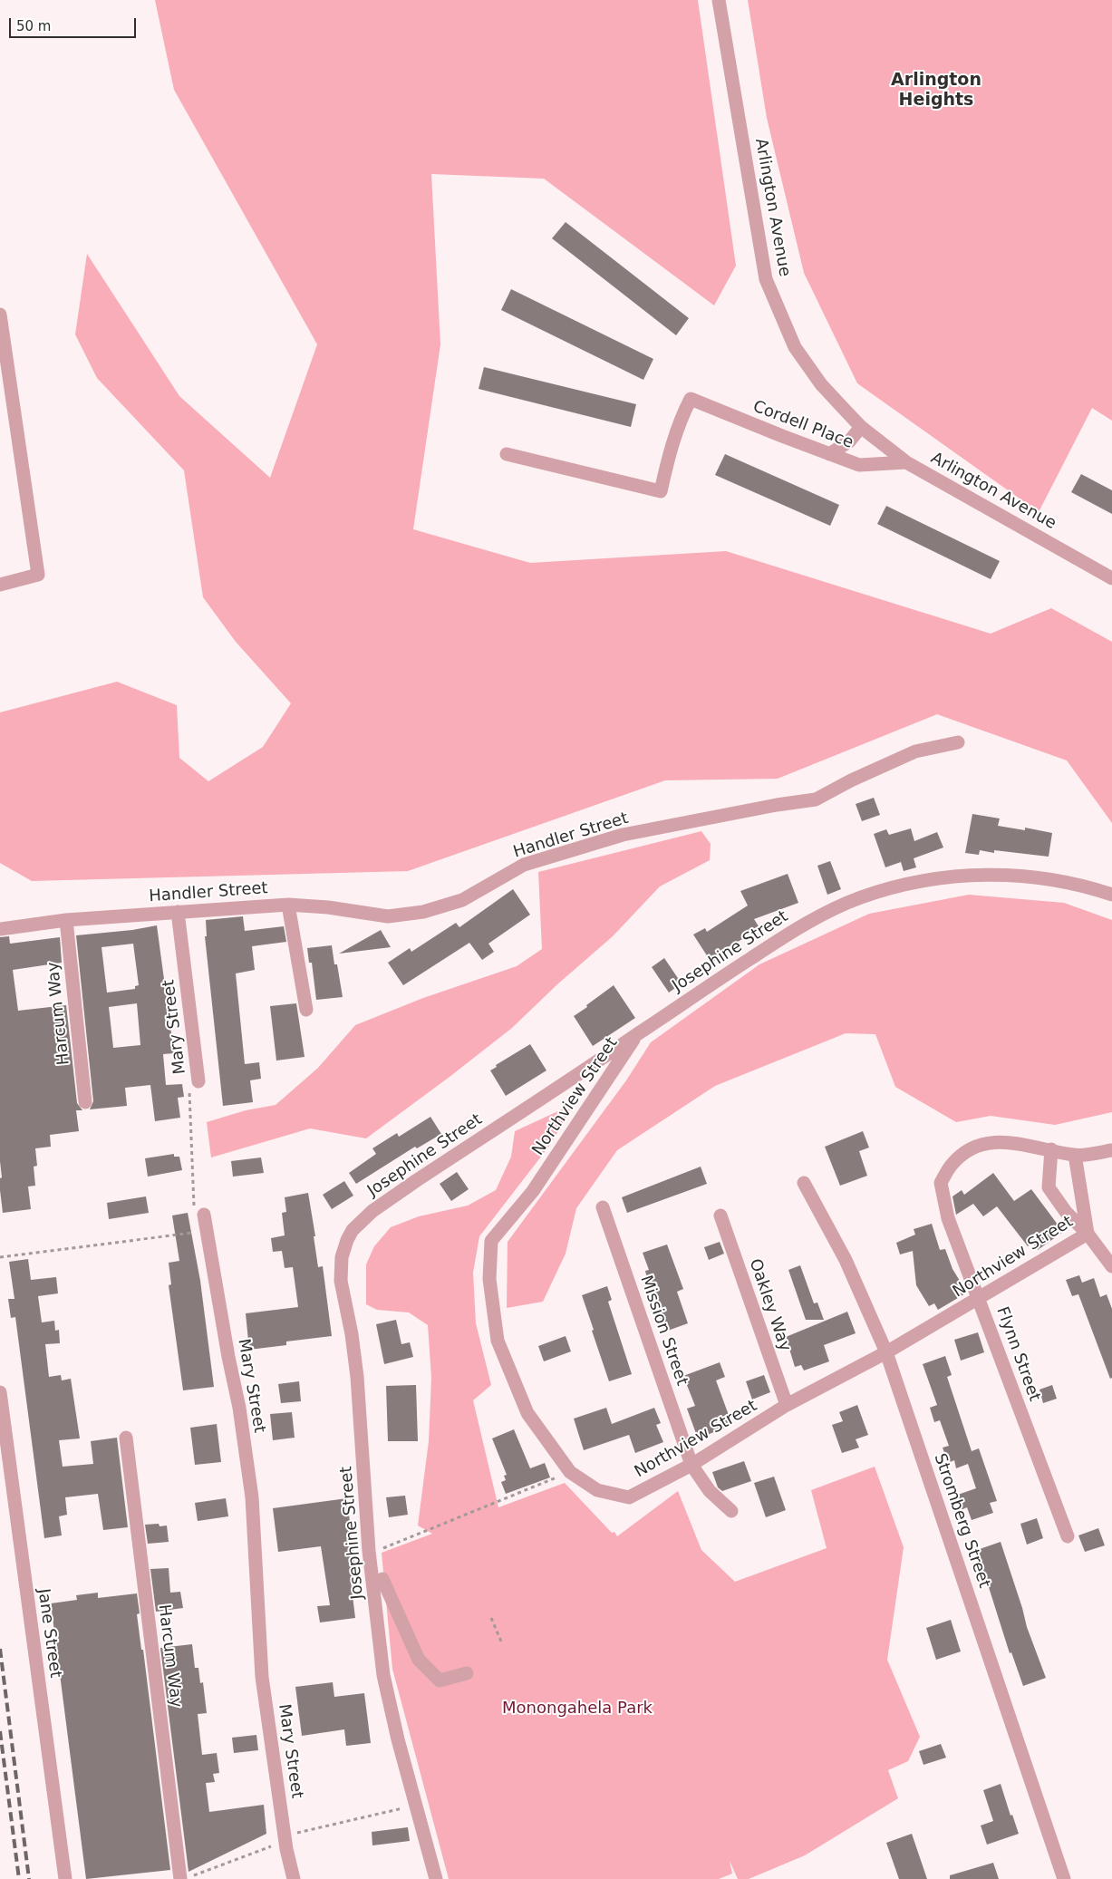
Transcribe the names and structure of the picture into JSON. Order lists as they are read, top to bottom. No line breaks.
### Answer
{"streets":{"street":["Arlington Avenue","Cordell Place","Handler Street","Josephine Street","Harcum Way","Mary Street","Northview Street","Oakley Way","Mission Street","Flynn Street","Stromberg Street","Jane Street"]},"crossings":[["Arlington Avenue","Cordell Place"],["Handler Street","Harcum Way"],["Handler Street","Mary Street"],["Josephine Street","Northview Street"],["Northview Street","Oakley Way"],["Northview Street","Mission Street"],["Northview Street","Flynn Street"],["Northview Street","Stromberg Street"]],"districts":["Arlington Heights"],"parks":["Monongahela Park"],"scale_bar":"50 m"}
